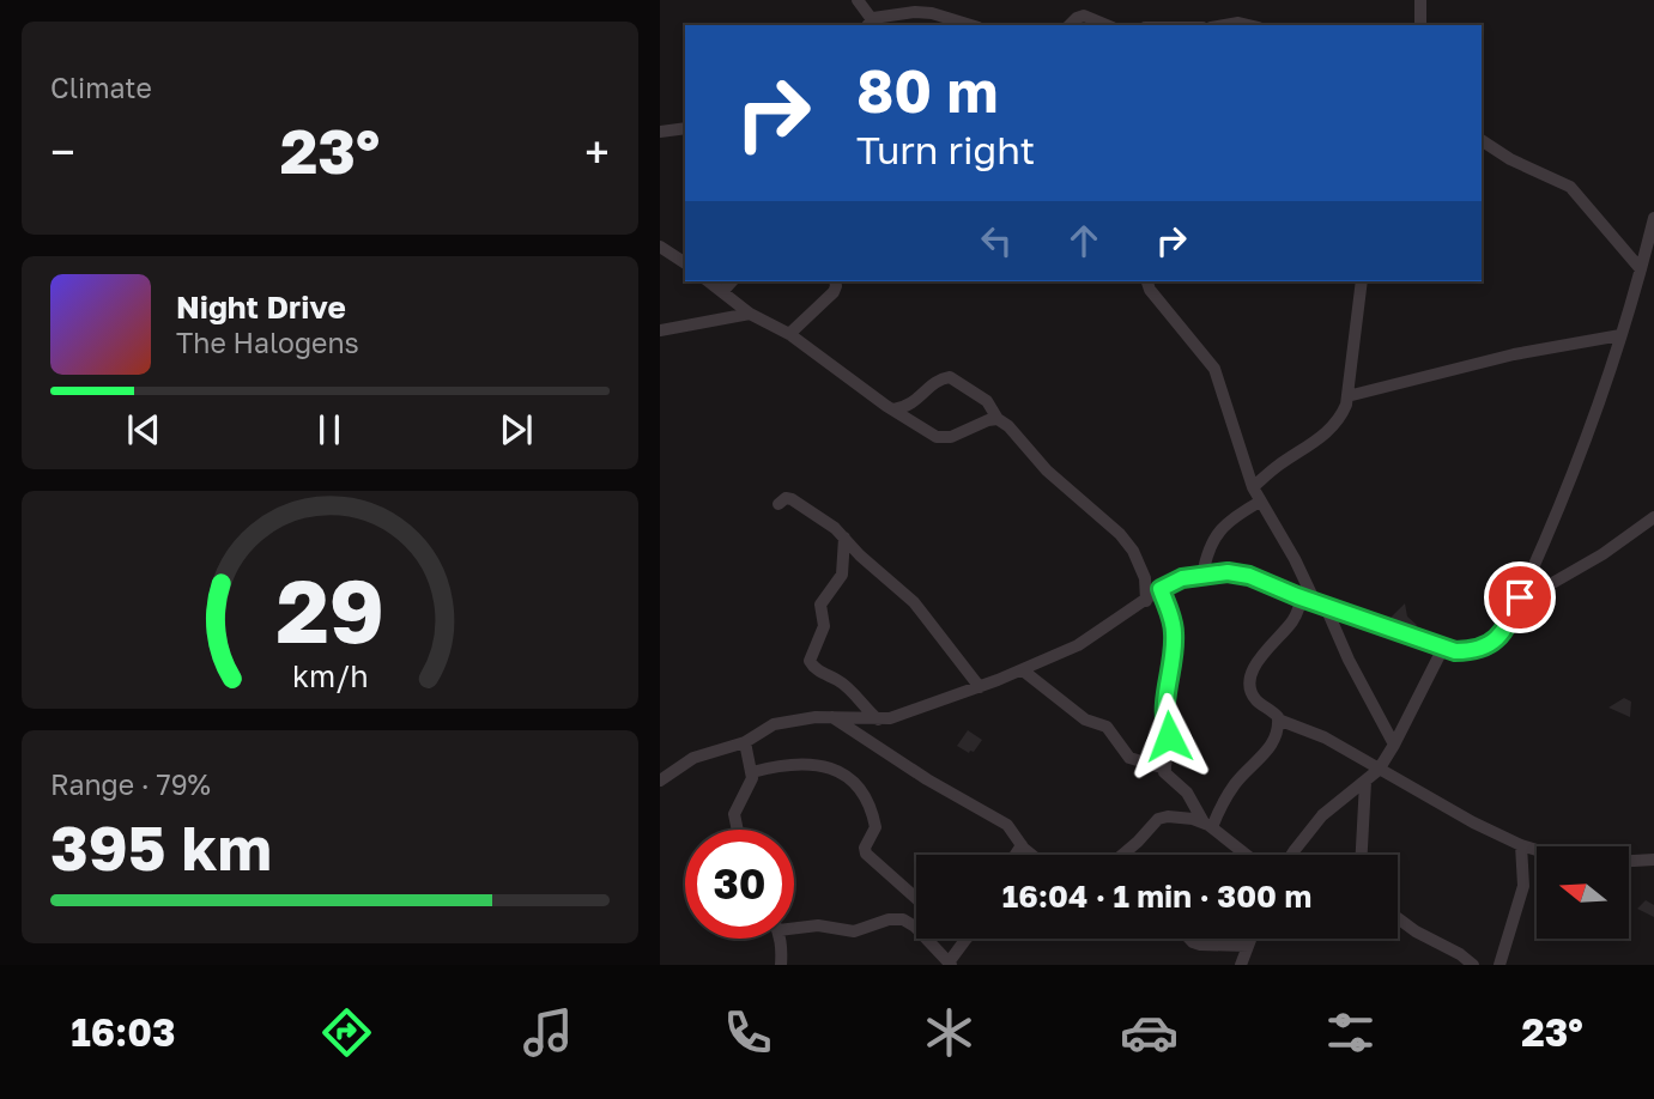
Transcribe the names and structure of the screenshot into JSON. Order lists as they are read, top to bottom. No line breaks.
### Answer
{"north":"left","page":{"tile":["Climate",["Range · 79%","395 km"]],"turn":["80 m","Turn right"],"heat":["−","23°","+"],"song":["Night Drive","The Halogens"],"limit":"30","trip":"16:04 · 1 min · 300 m","tabs":["16:03","23°"],"gauge":["29","km/h"]}}
